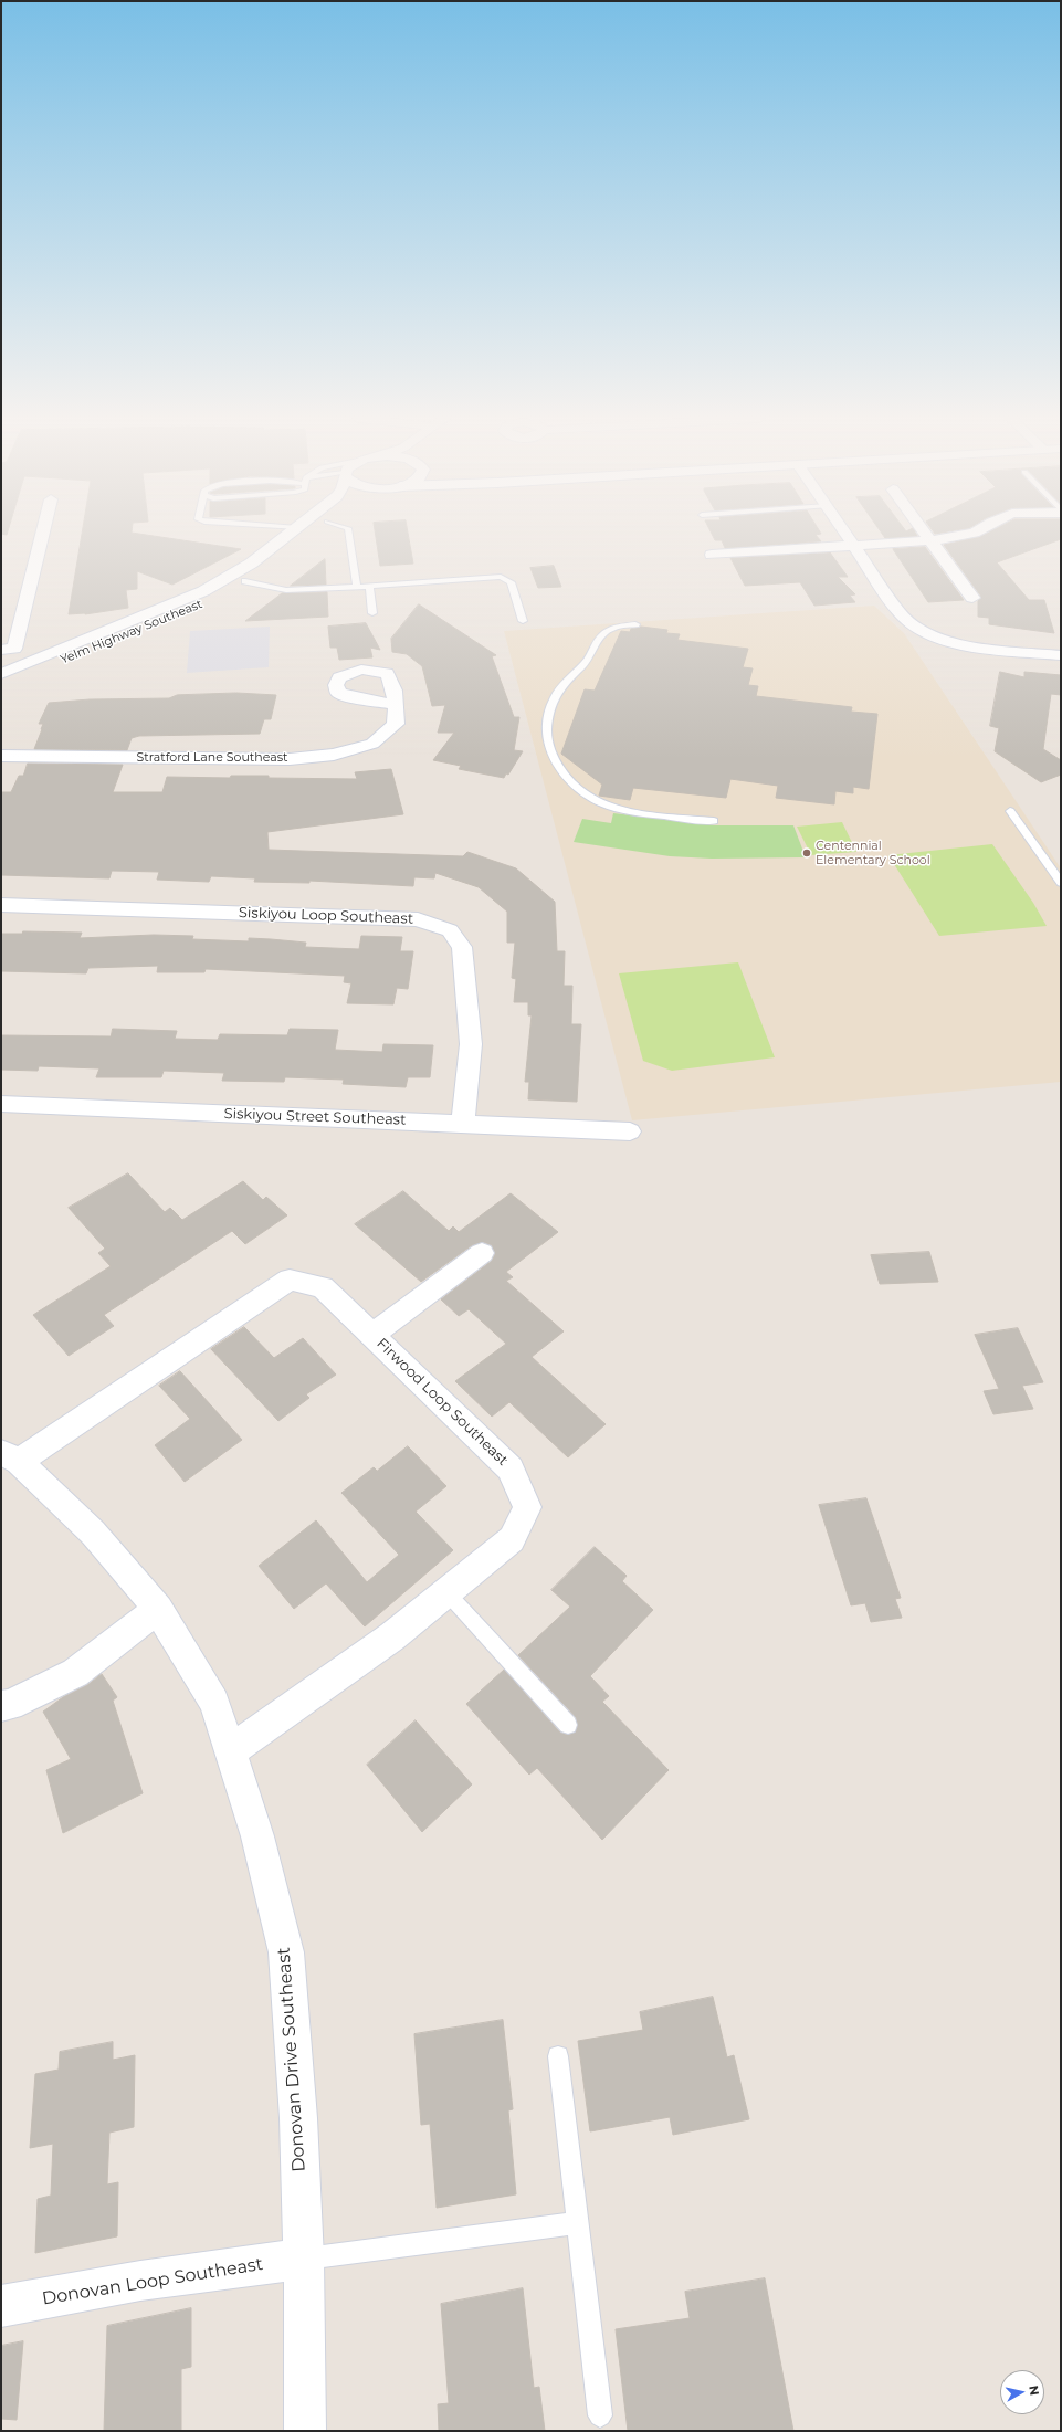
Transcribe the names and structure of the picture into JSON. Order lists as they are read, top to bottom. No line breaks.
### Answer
{"streets":{"street":["Yelm Highway Southeast","Stratford Lane Southeast","Siskiyou Loop Southeast","Siskiyou Street Southeast","Firwood Loop Southeast","Donovan Drive Southeast","Donovan Loop Southeast"]},"crossings":[["Siskiyou Loop Southeast","Siskiyou Street Southeast"],["Firwood Loop Southeast","Donovan Drive Southeast"],["Donovan Drive Southeast","Donovan Loop Southeast"]],"places":["Centennial Elementary School"],"north":"right"}
